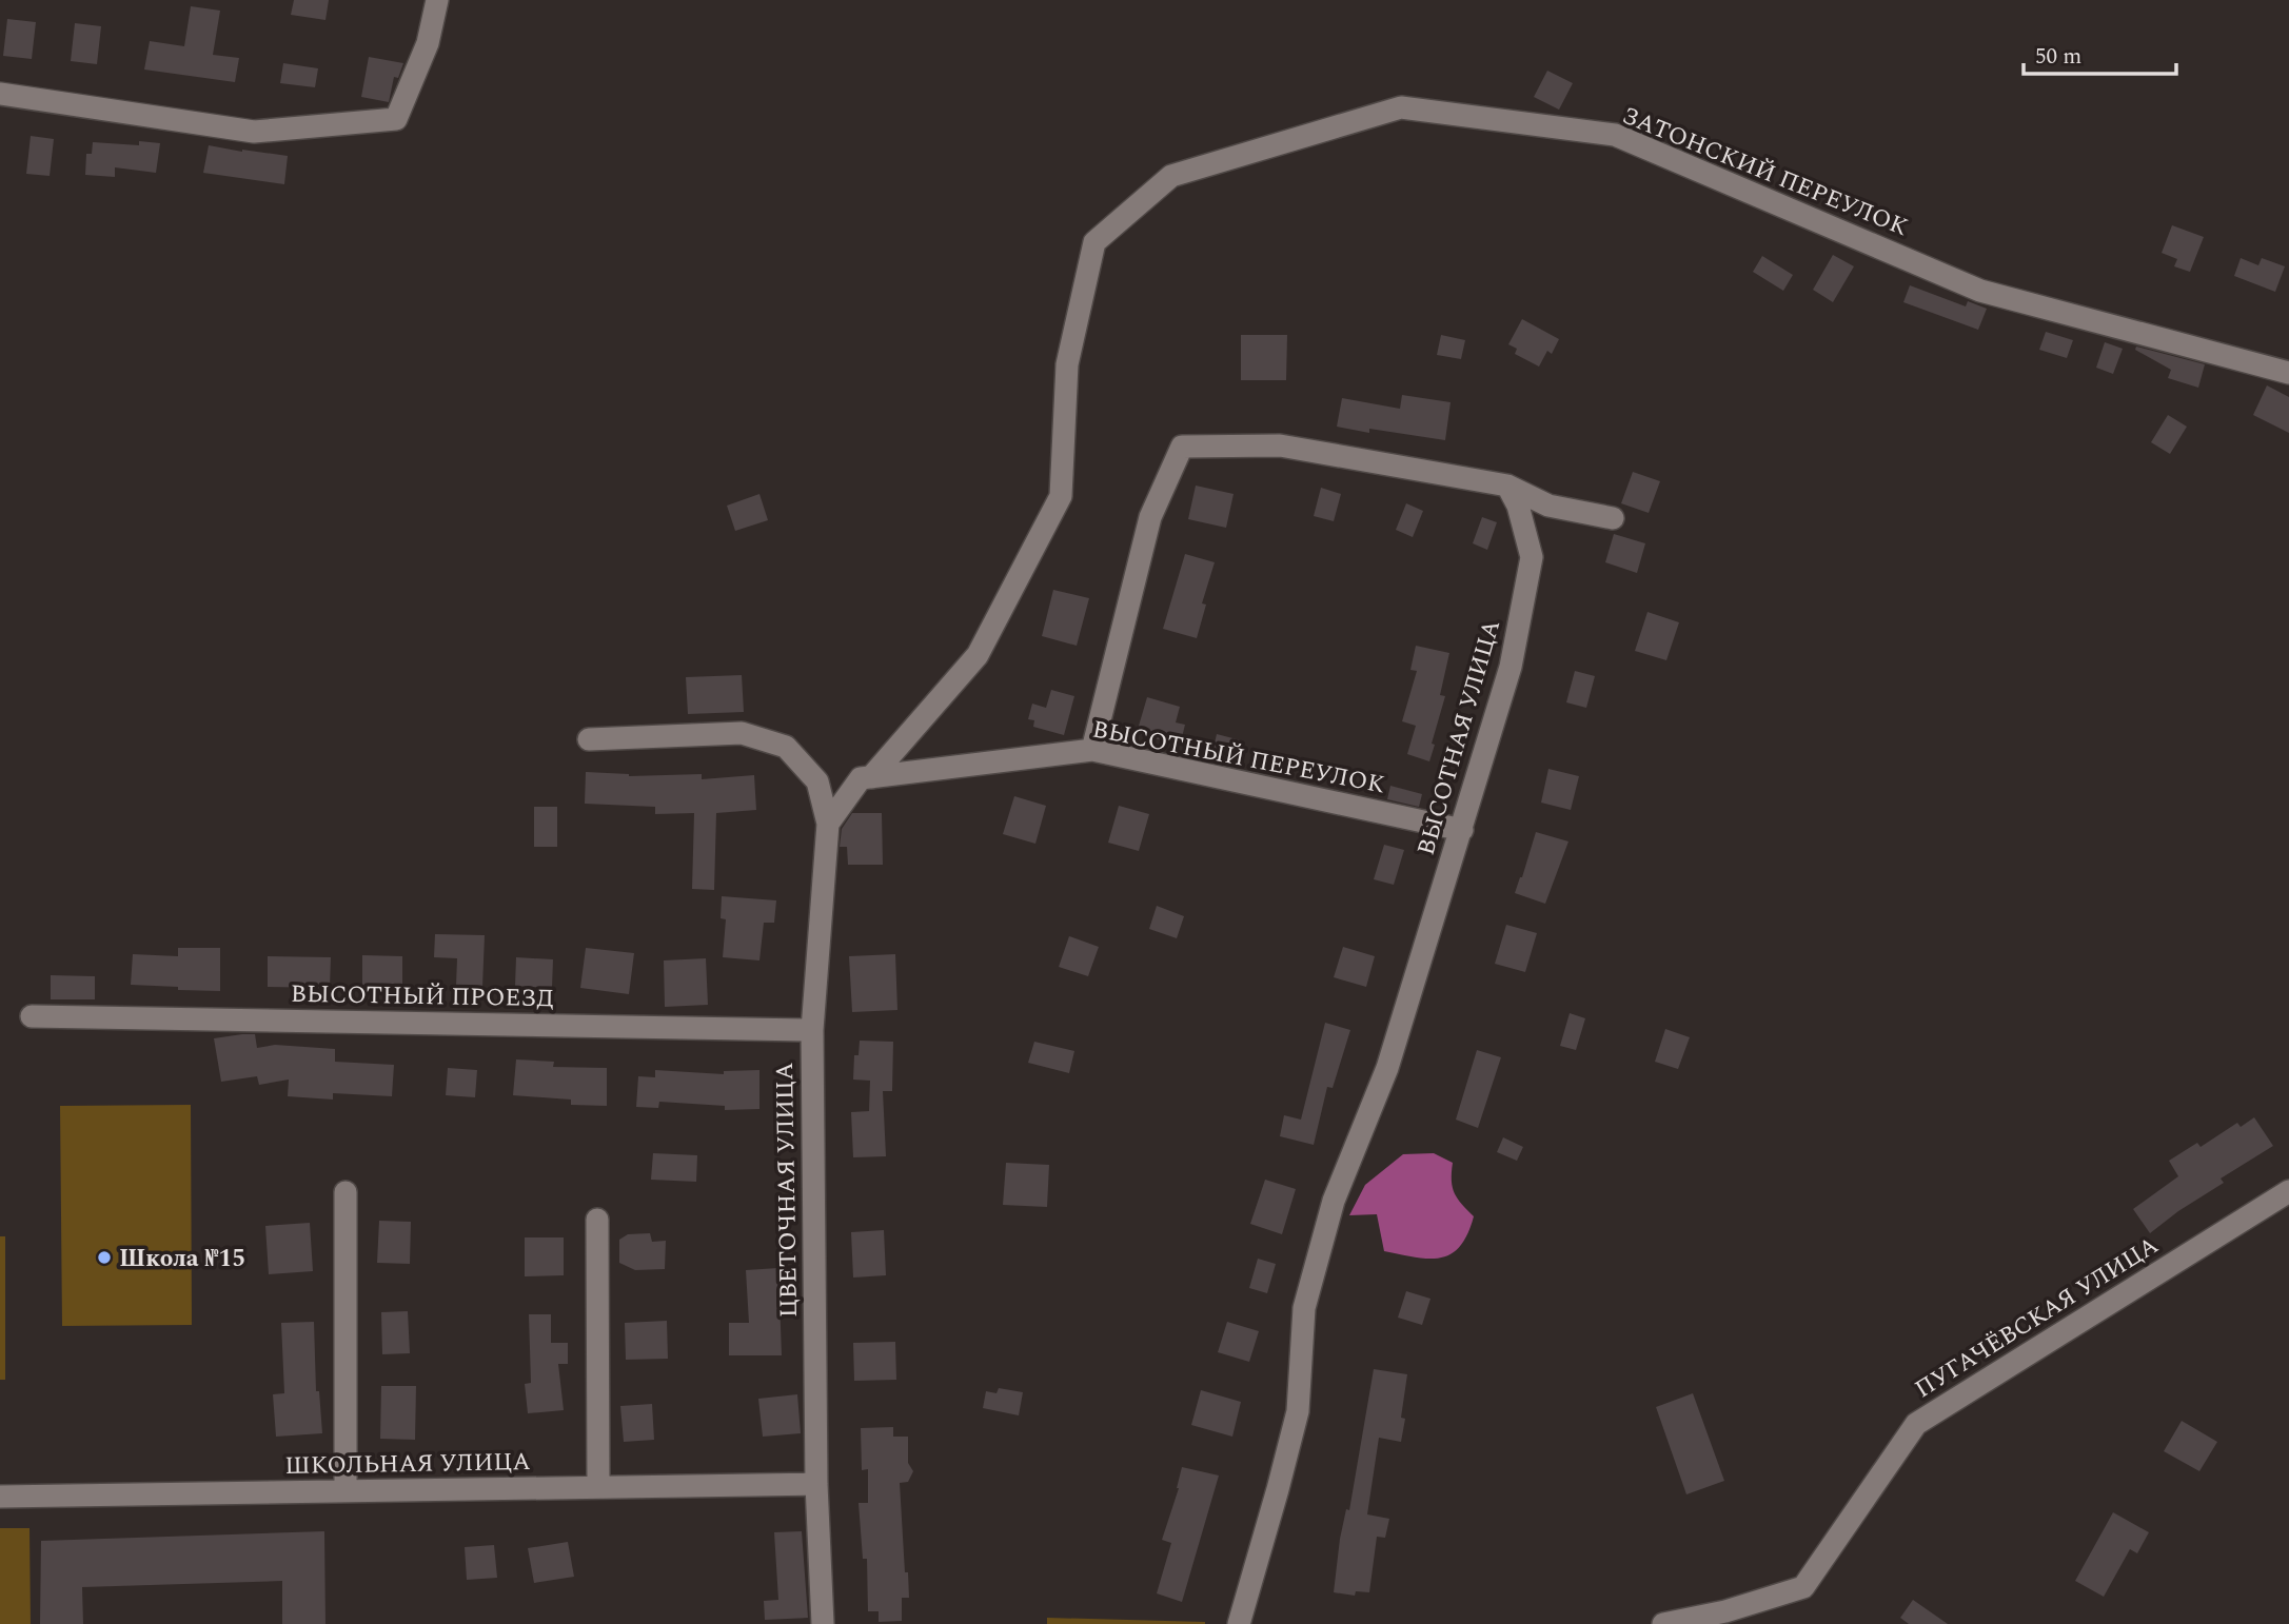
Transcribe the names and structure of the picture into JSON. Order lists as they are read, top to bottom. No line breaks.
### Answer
{"streets":{"street":["ЗАТОНСКИЙ ПЕРЕУЛОК","ВЫСОТНАЯ УЛИЦА","ВЫСОТНЫЙ ПЕРЕУЛОК","ВЫСОТНЫЙ ПРОЕЗД","ЦВЕТОЧНАЯ УЛИЦА","ПУГАЧЁВСКАЯ УЛИЦА","ШКОЛЬНАЯ УЛИЦА"]},"crossings":[["ЗАТОНСКИЙ ПЕРЕУЛОК","ВЫСОТНЫЙ ПЕРЕУЛОК"],["ВЫСОТНАЯ УЛИЦА","ВЫСОТНЫЙ ПЕРЕУЛОК"],["ВЫСОТНЫЙ ПРОЕЗД","ЦВЕТОЧНАЯ УЛИЦА"],["ЦВЕТОЧНАЯ УЛИЦА","ШКОЛЬНАЯ УЛИЦА"]],"places":["Школа №15"],"scale_bar":"50 m"}
